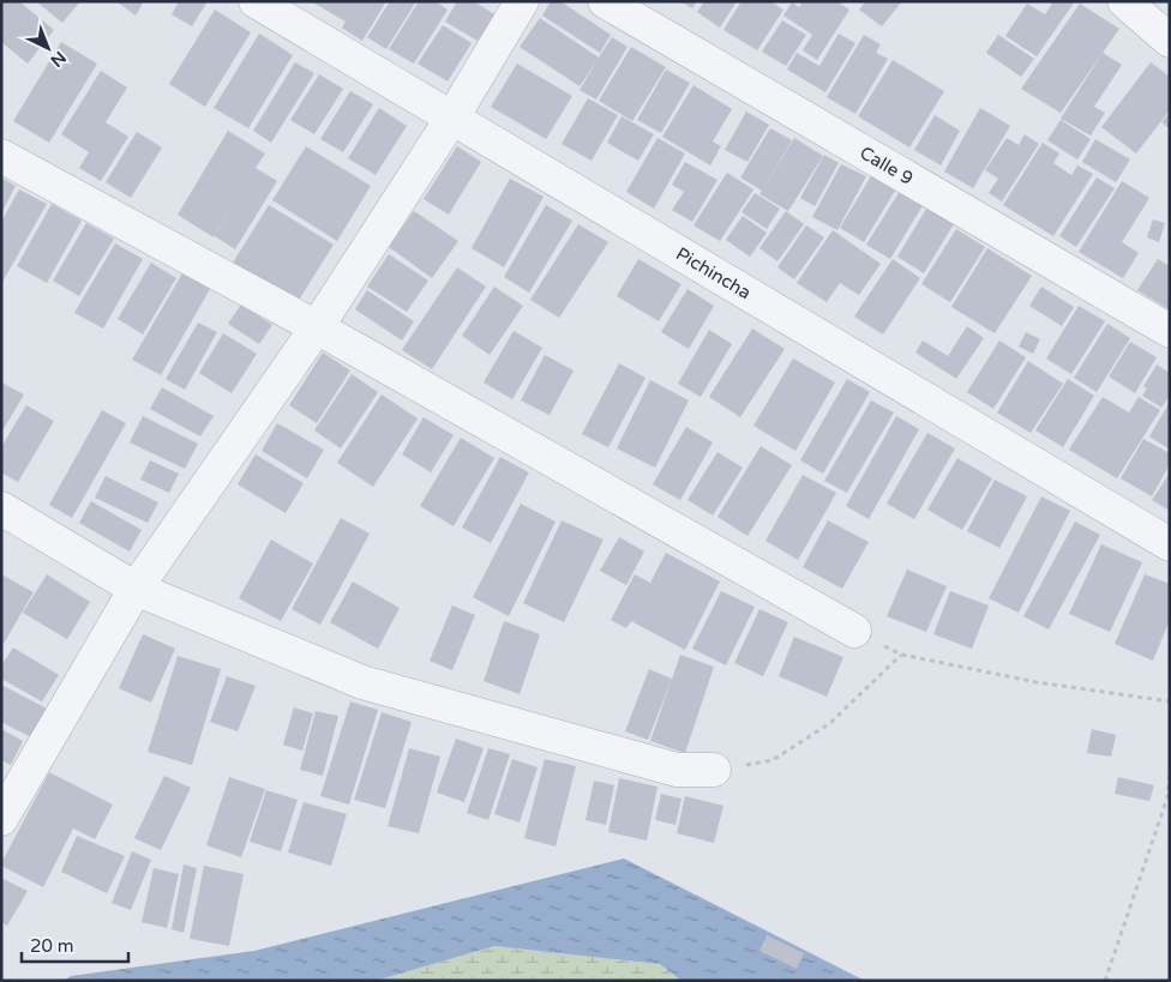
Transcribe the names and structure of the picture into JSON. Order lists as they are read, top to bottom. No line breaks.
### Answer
{"streets":{"street":["Calle 9","Pichincha"]},"scale_bar":"20 m","north":"bottom right"}
